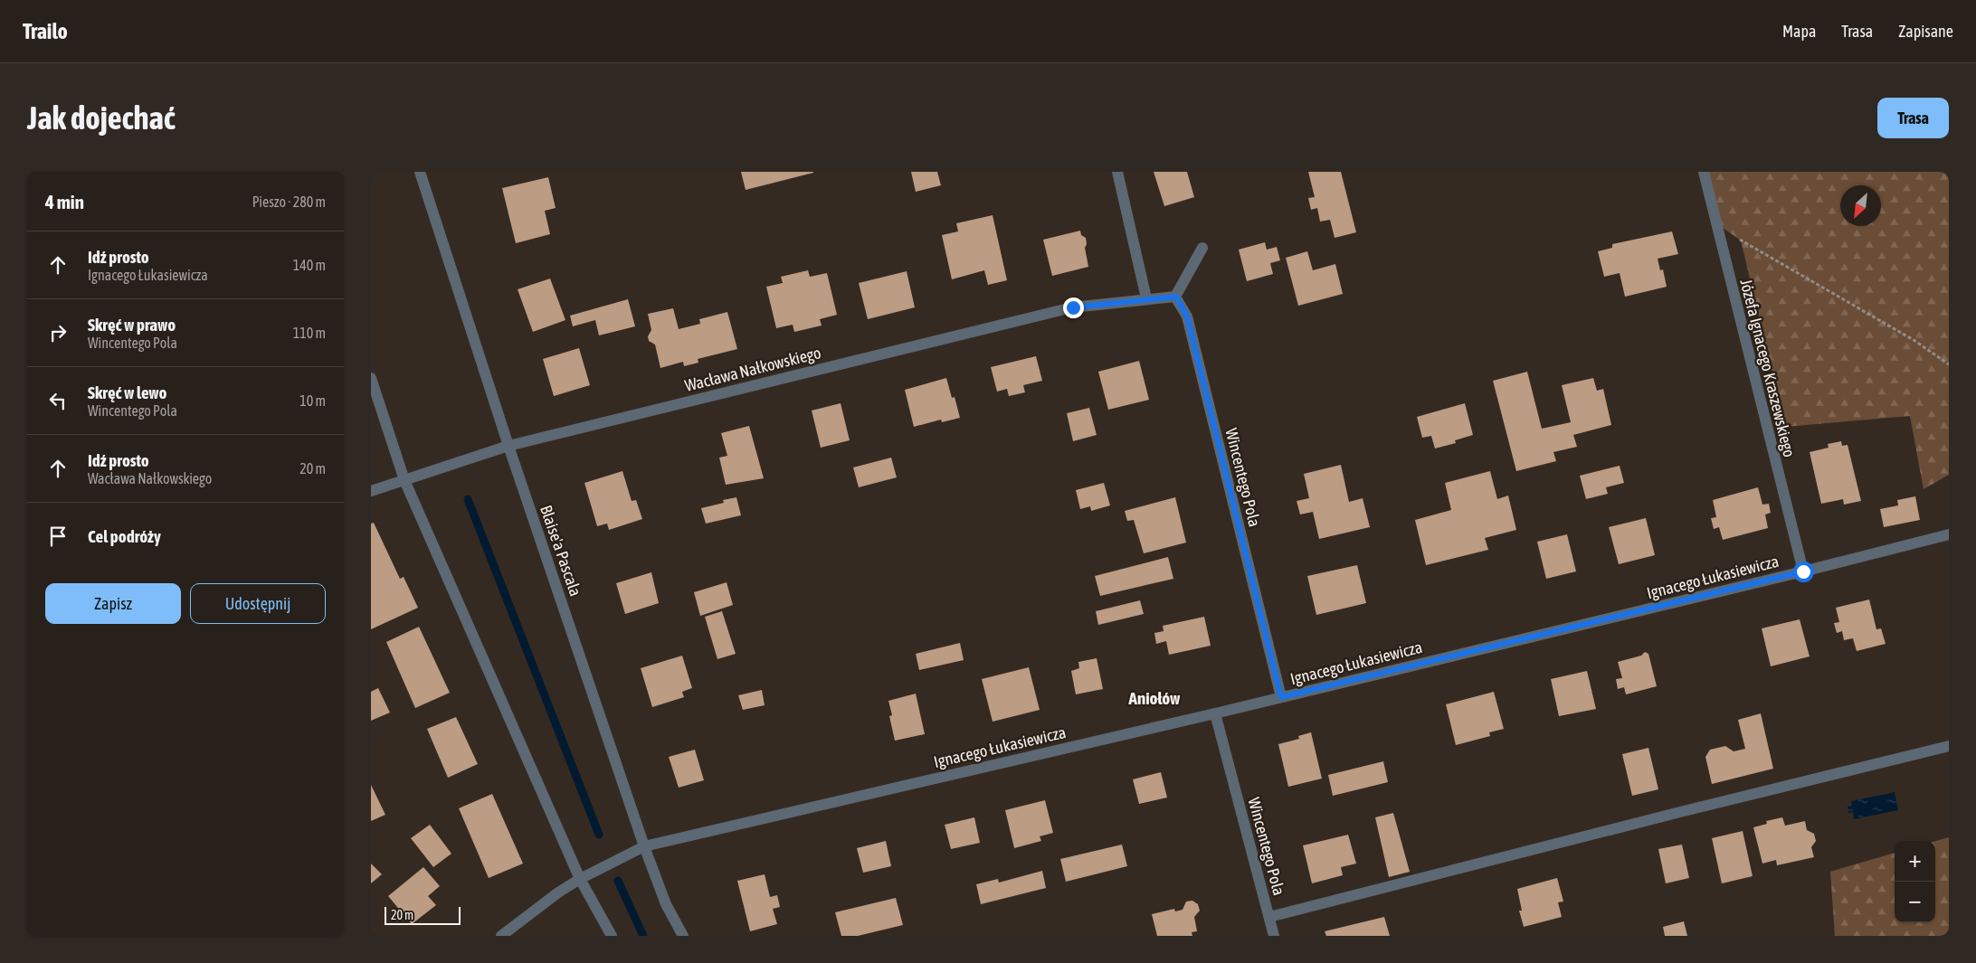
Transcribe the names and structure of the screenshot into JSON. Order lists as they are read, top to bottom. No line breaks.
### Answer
{"streets":{"street":["Józefa Ignacego Kraszewskiego","Wacława Nałkowskiego","Wincentego Pola","Blaise'a Pascala","Ignacego Łukasiewicza"]},"crossings":[["Józefa Ignacego Kraszewskiego","Ignacego Łukasiewicza"],["Wacława Nałkowskiego","Blaise'a Pascala"],["Wincentego Pola","Ignacego Łukasiewicza"],["Blaise'a Pascala","Ignacego Łukasiewicza"]],"districts":["Aniołów"],"scale_bar":"20 m","north":"bottom left","page":{"header":"Trailo","nav":["Mapa","Trasa","Zapisane"],"buttons":["Trasa",["Zapisz","Udostępnij"]],"title":"Jak dojechać","heading":["4 min","Pieszo · 280 m"],"list":[["Idź prosto","Ignacego Łukasiewicza","140 m"],["Skręć w prawo","Wincentego Pola","110 m"],["Skręć w lewo","Wincentego Pola","10 m"],["Idź prosto","Wacława Nałkowskiego","20 m"],"Cel podróży"],"map_buttons":["+","−"],"scale":"20 m"}}
